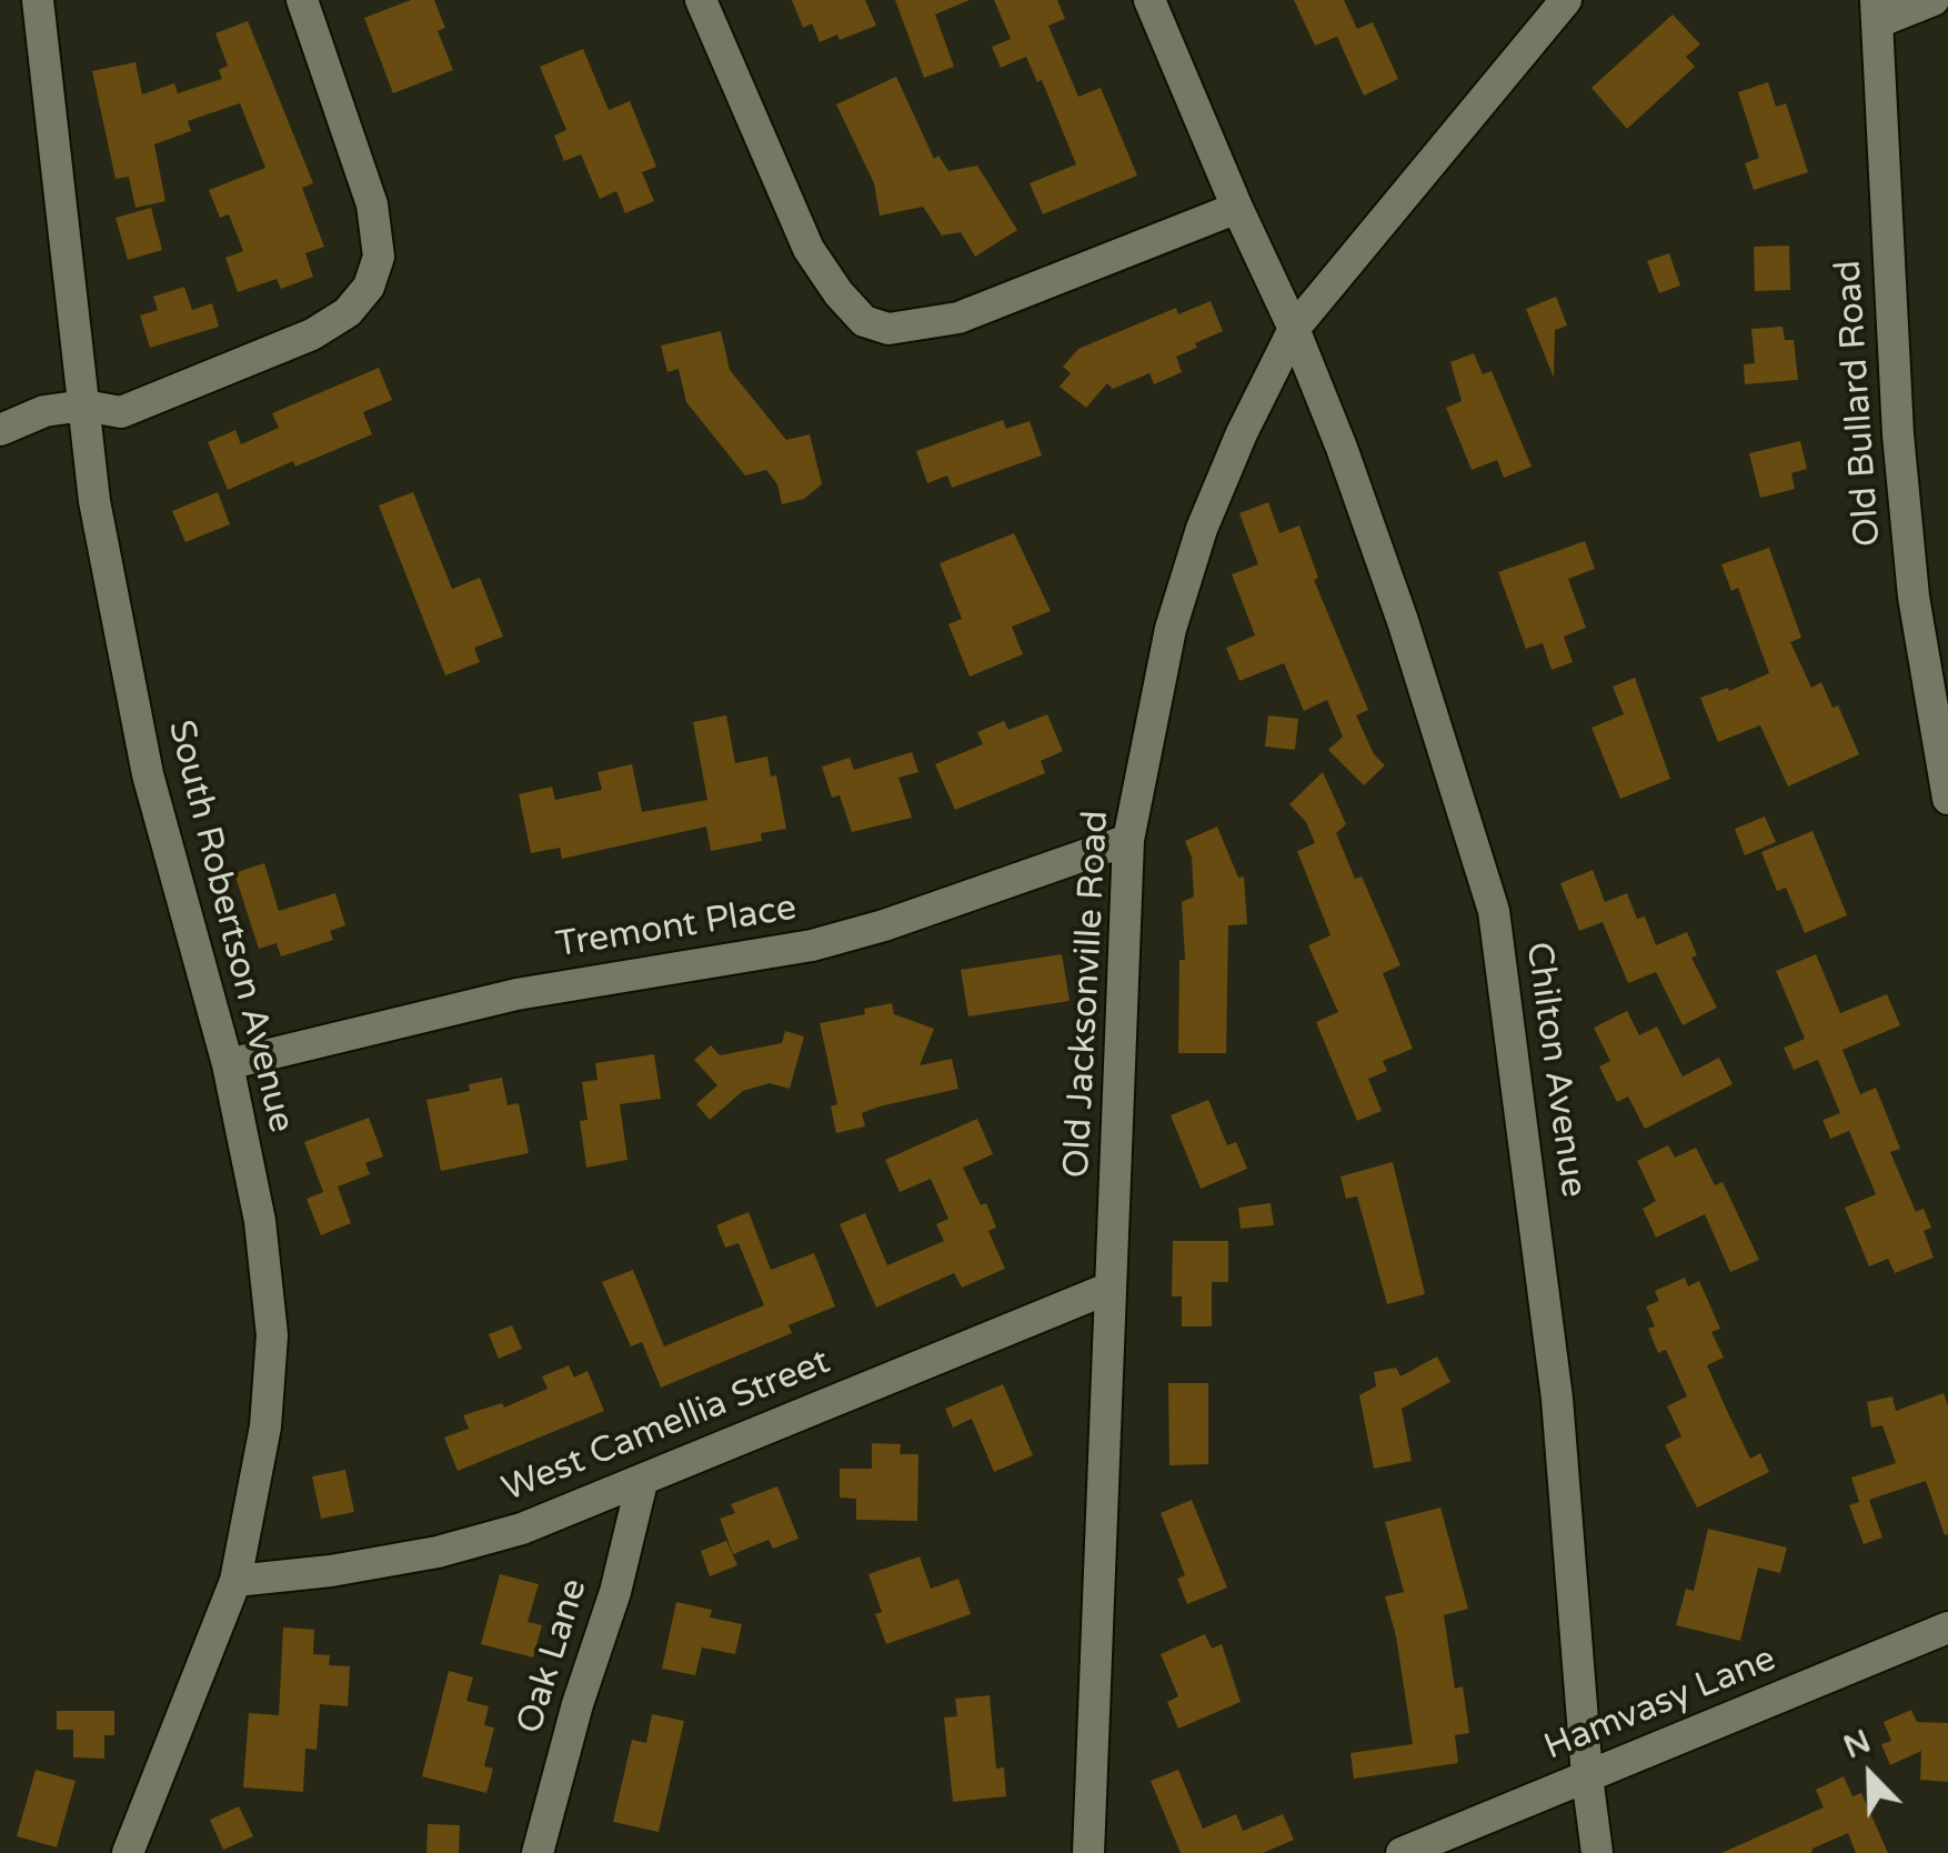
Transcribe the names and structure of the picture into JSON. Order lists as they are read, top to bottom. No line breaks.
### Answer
{"streets":{"street":["Old Bullard Road","South Robertson Avenue","Tremont Place","Old Jacksonville Road","Chilton Avenue","West Camellia Street","Oak Lane","Hamvasy Lane"]},"crossings":[["South Robertson Avenue","Tremont Place"],["South Robertson Avenue","West Camellia Street"],["Tremont Place","Old Jacksonville Road"],["Old Jacksonville Road","Chilton Avenue"],["Old Jacksonville Road","West Camellia Street"],["Chilton Avenue","Hamvasy Lane"],["West Camellia Street","Oak Lane"]],"north":"top left"}
